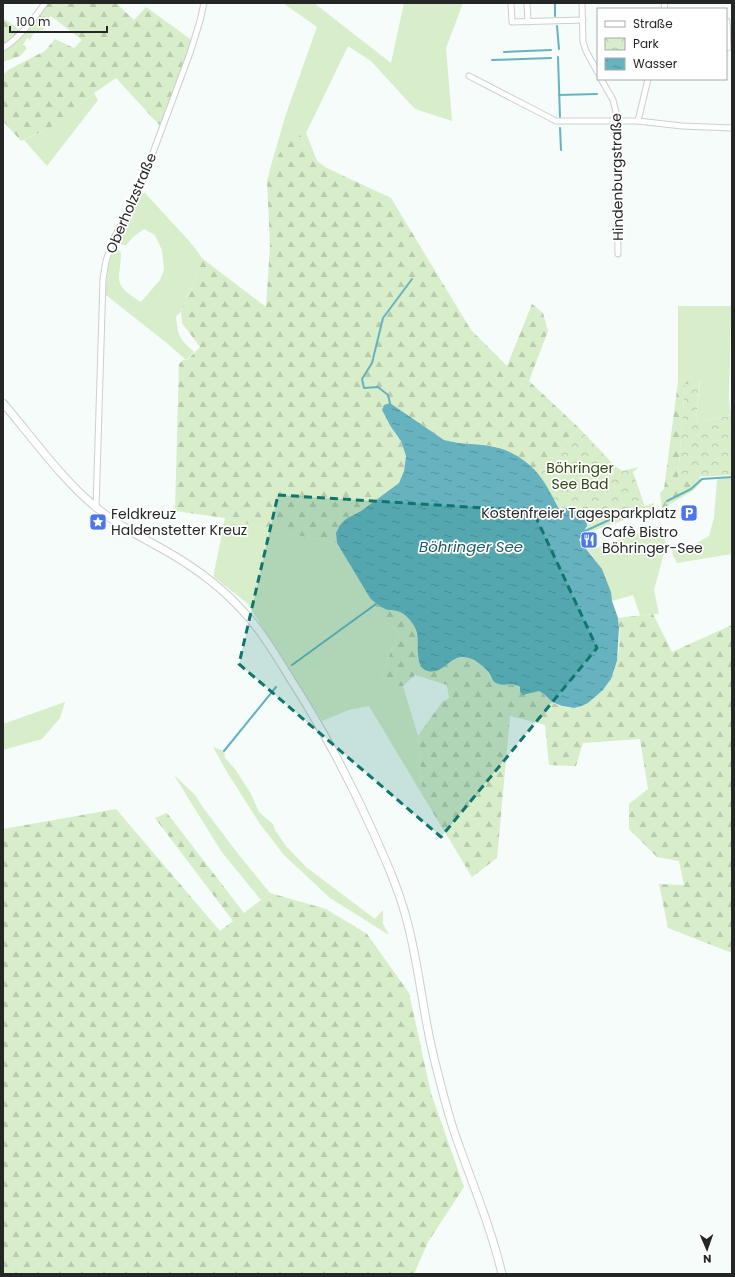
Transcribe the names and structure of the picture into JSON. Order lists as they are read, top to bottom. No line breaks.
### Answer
{"streets":{"street":["Hindenburgstraße","Oberholzstraße"]},"water":["Böhringer See"],"parks":["Böhringer See Bad"],"places":{"parking":["Kostenfreier Tagesparkplatz"],"place":["Feldkreuz Haldenstetter Kreuz"],"restaurant":["Cafè Bistro Böhringer-See"]},"legend":["Straße","Park","Wasser"],"scale_bar":"100 m","north":"bottom"}
